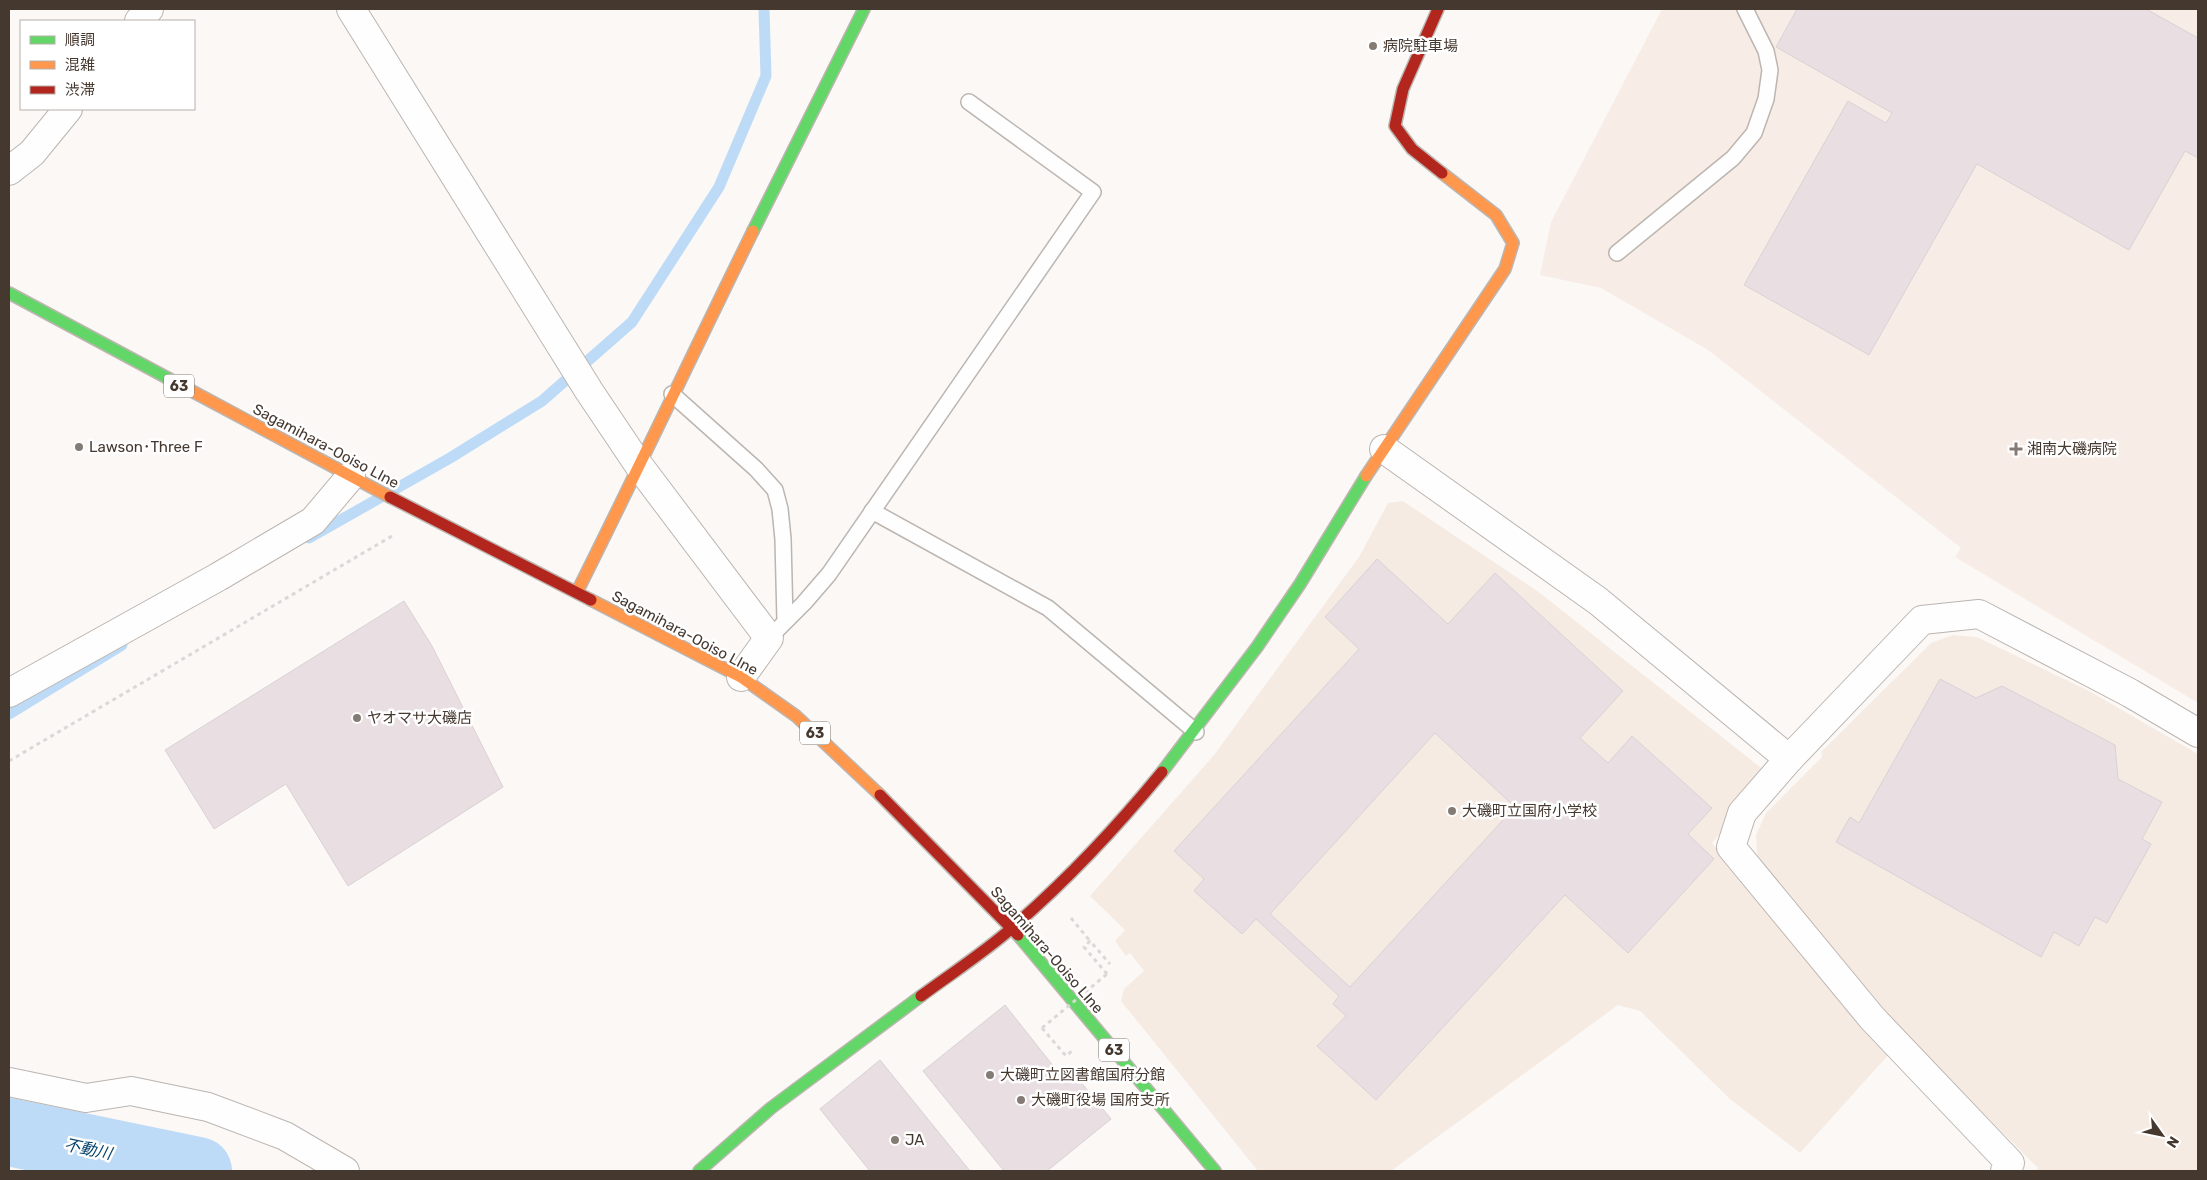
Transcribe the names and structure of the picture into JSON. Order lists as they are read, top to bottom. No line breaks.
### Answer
{"streets":{"street":["63","Sagamihara-Ooiso LIne"]},"water":["不動川"],"places":{"other":["病院駐車場","Lawson･Three F","ヤオマサ大磯店","大磯町立国府小学校","大磯町立図書館国府分館","大磯町役場 国府支所","JA"],"health":["湘南大磯病院"]},"legend":["順調","混雑","渋滞"],"north":"bottom right"}
